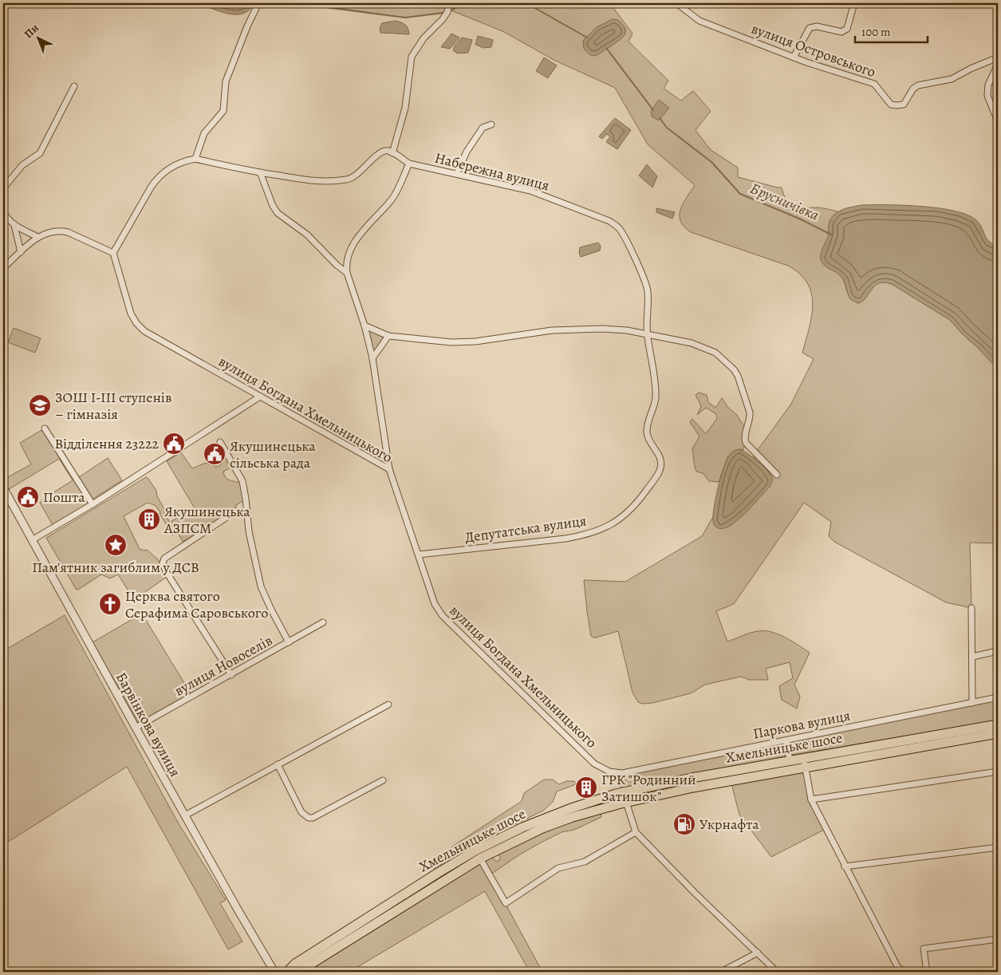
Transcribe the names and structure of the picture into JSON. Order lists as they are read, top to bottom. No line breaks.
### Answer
{"streets":{"highway":["Хмельницьке шосе"],"street":["вулиця Островського","Набережна вулиця","вулиця Богдана Хмельницького","Депутатська вулиця","вулиця Новоселів","Барвінкова вулиця","Паркова вулиця"]},"crossings":[["Набережна вулиця","Депутатська вулиця"],["вулиця Богдана Хмельницького","Депутатська вулиця"],["вулиця Богдана Хмельницького","Паркова вулиця"],["вулиця Новоселів","Барвінкова вулиця"]],"water":["Брусничівка"],"places":{"school or university":["ЗОШ І-ІІІ ступенів – гімназія"],"public building":["Відділення 23222","Якушинецька сільська рада","Пошта"],"building":["Якушинецька АЗПСМ","ГРК \"Родинний Затишок\""],"place":["Пам'ятник загиблим у ДСВ"],"church":["Церква святого Серафима Саровського"],"fuel station":["Укрнафта"]},"scale_bar":"100 m","north":"top left"}
